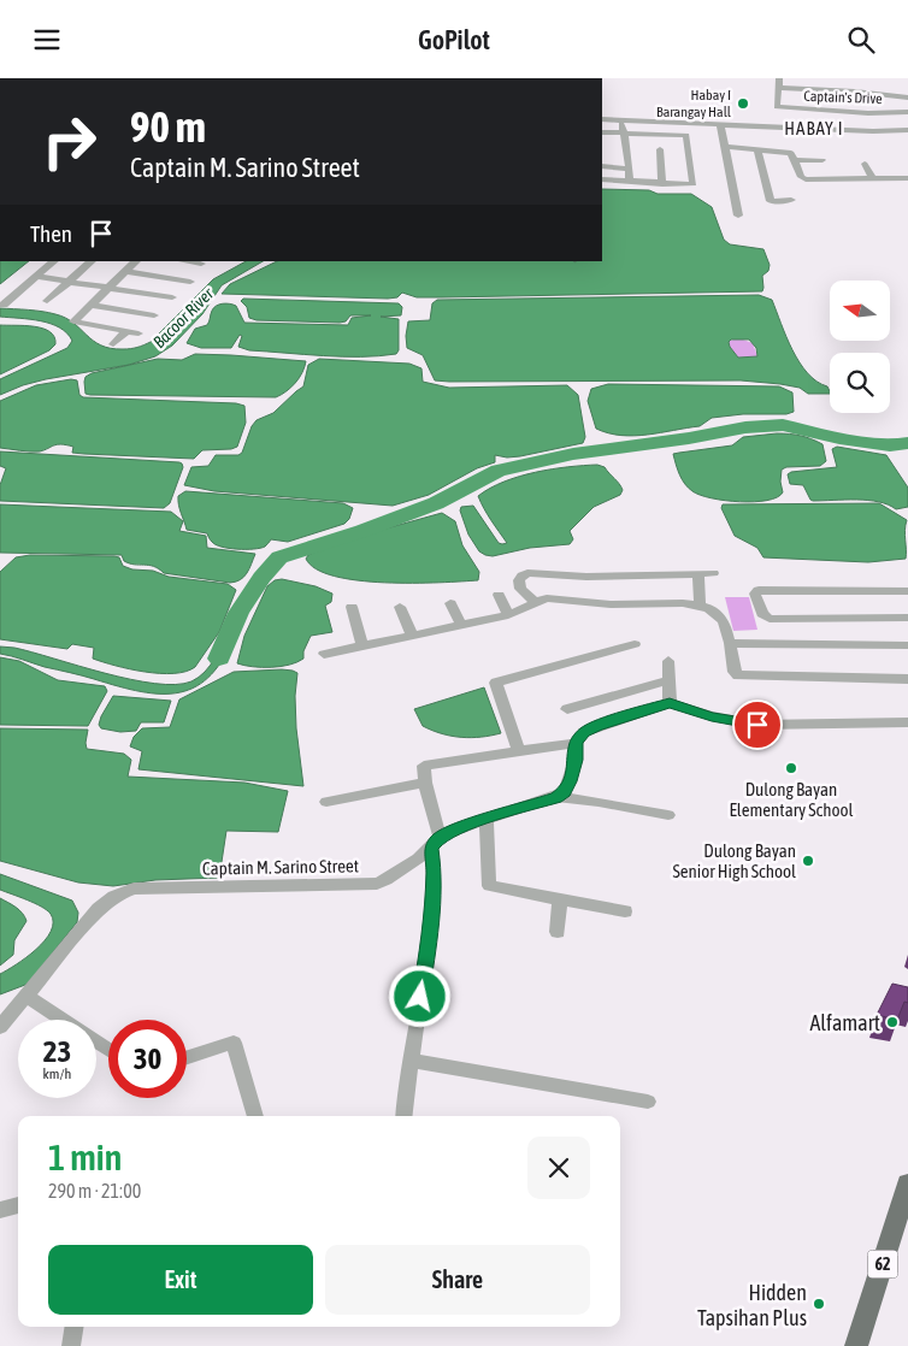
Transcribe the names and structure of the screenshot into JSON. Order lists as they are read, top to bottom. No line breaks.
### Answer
{"streets":{"main road":["62"],"street":["Captain's Drive","Captain M. Sarino Street"]},"districts":["HABAY I"],"water":["Bacoor River"],"places":["Habay I Barangay Hall","Dulong Bayan Elementary School","Dulong Bayan Senior High School","Alfamart","Hidden Tapsihan Plus"],"north":"left","page":{"header":"GoPilot","turn":["90 m","Captain M. Sarino Street"],"then":"Then","speed":"23 km/h","limit":"30","heading":["1 min","290 m · 21:00"],"buttons":["Exit","Share"]}}
